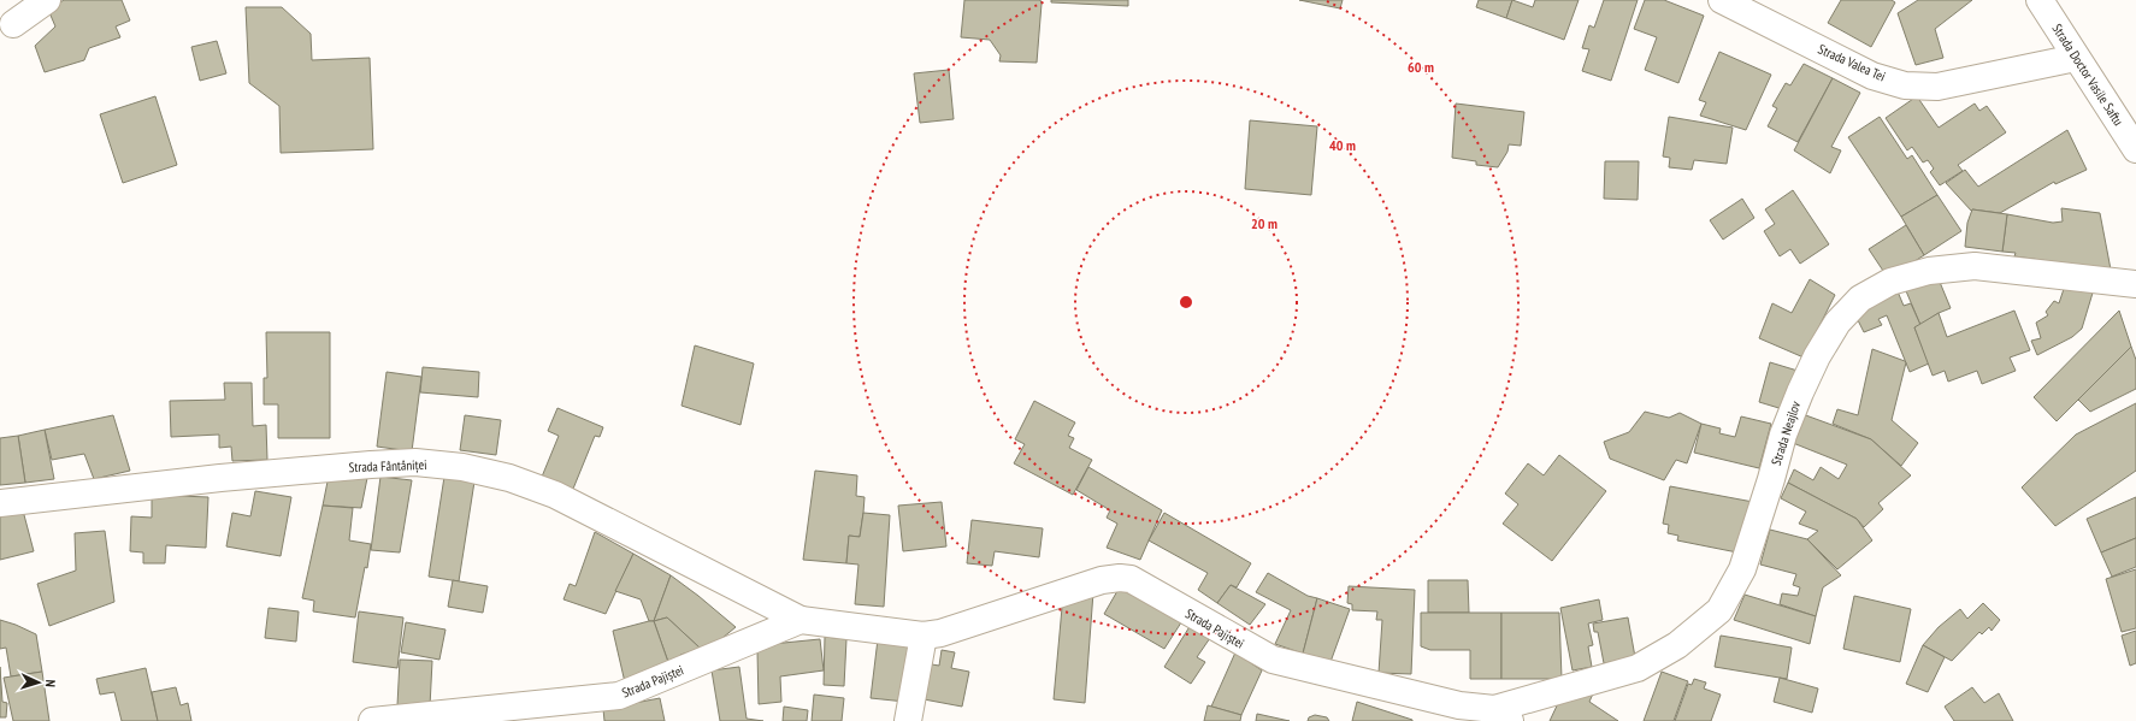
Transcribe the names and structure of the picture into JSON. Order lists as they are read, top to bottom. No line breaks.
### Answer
{"streets":{"street":["Strada Valea Tei","Strada Doctor Vasile Saftu","Strada Neajlov","Strada Fântâniței","Strada Pajiștei"]},"crossings":[["Strada Valea Tei","Strada Doctor Vasile Saftu"],["Strada Neajlov","Strada Pajiștei"],["Strada Fântâniței","Strada Pajiștei"]],"north":"right","rings":["60 m","40 m","20 m"]}
